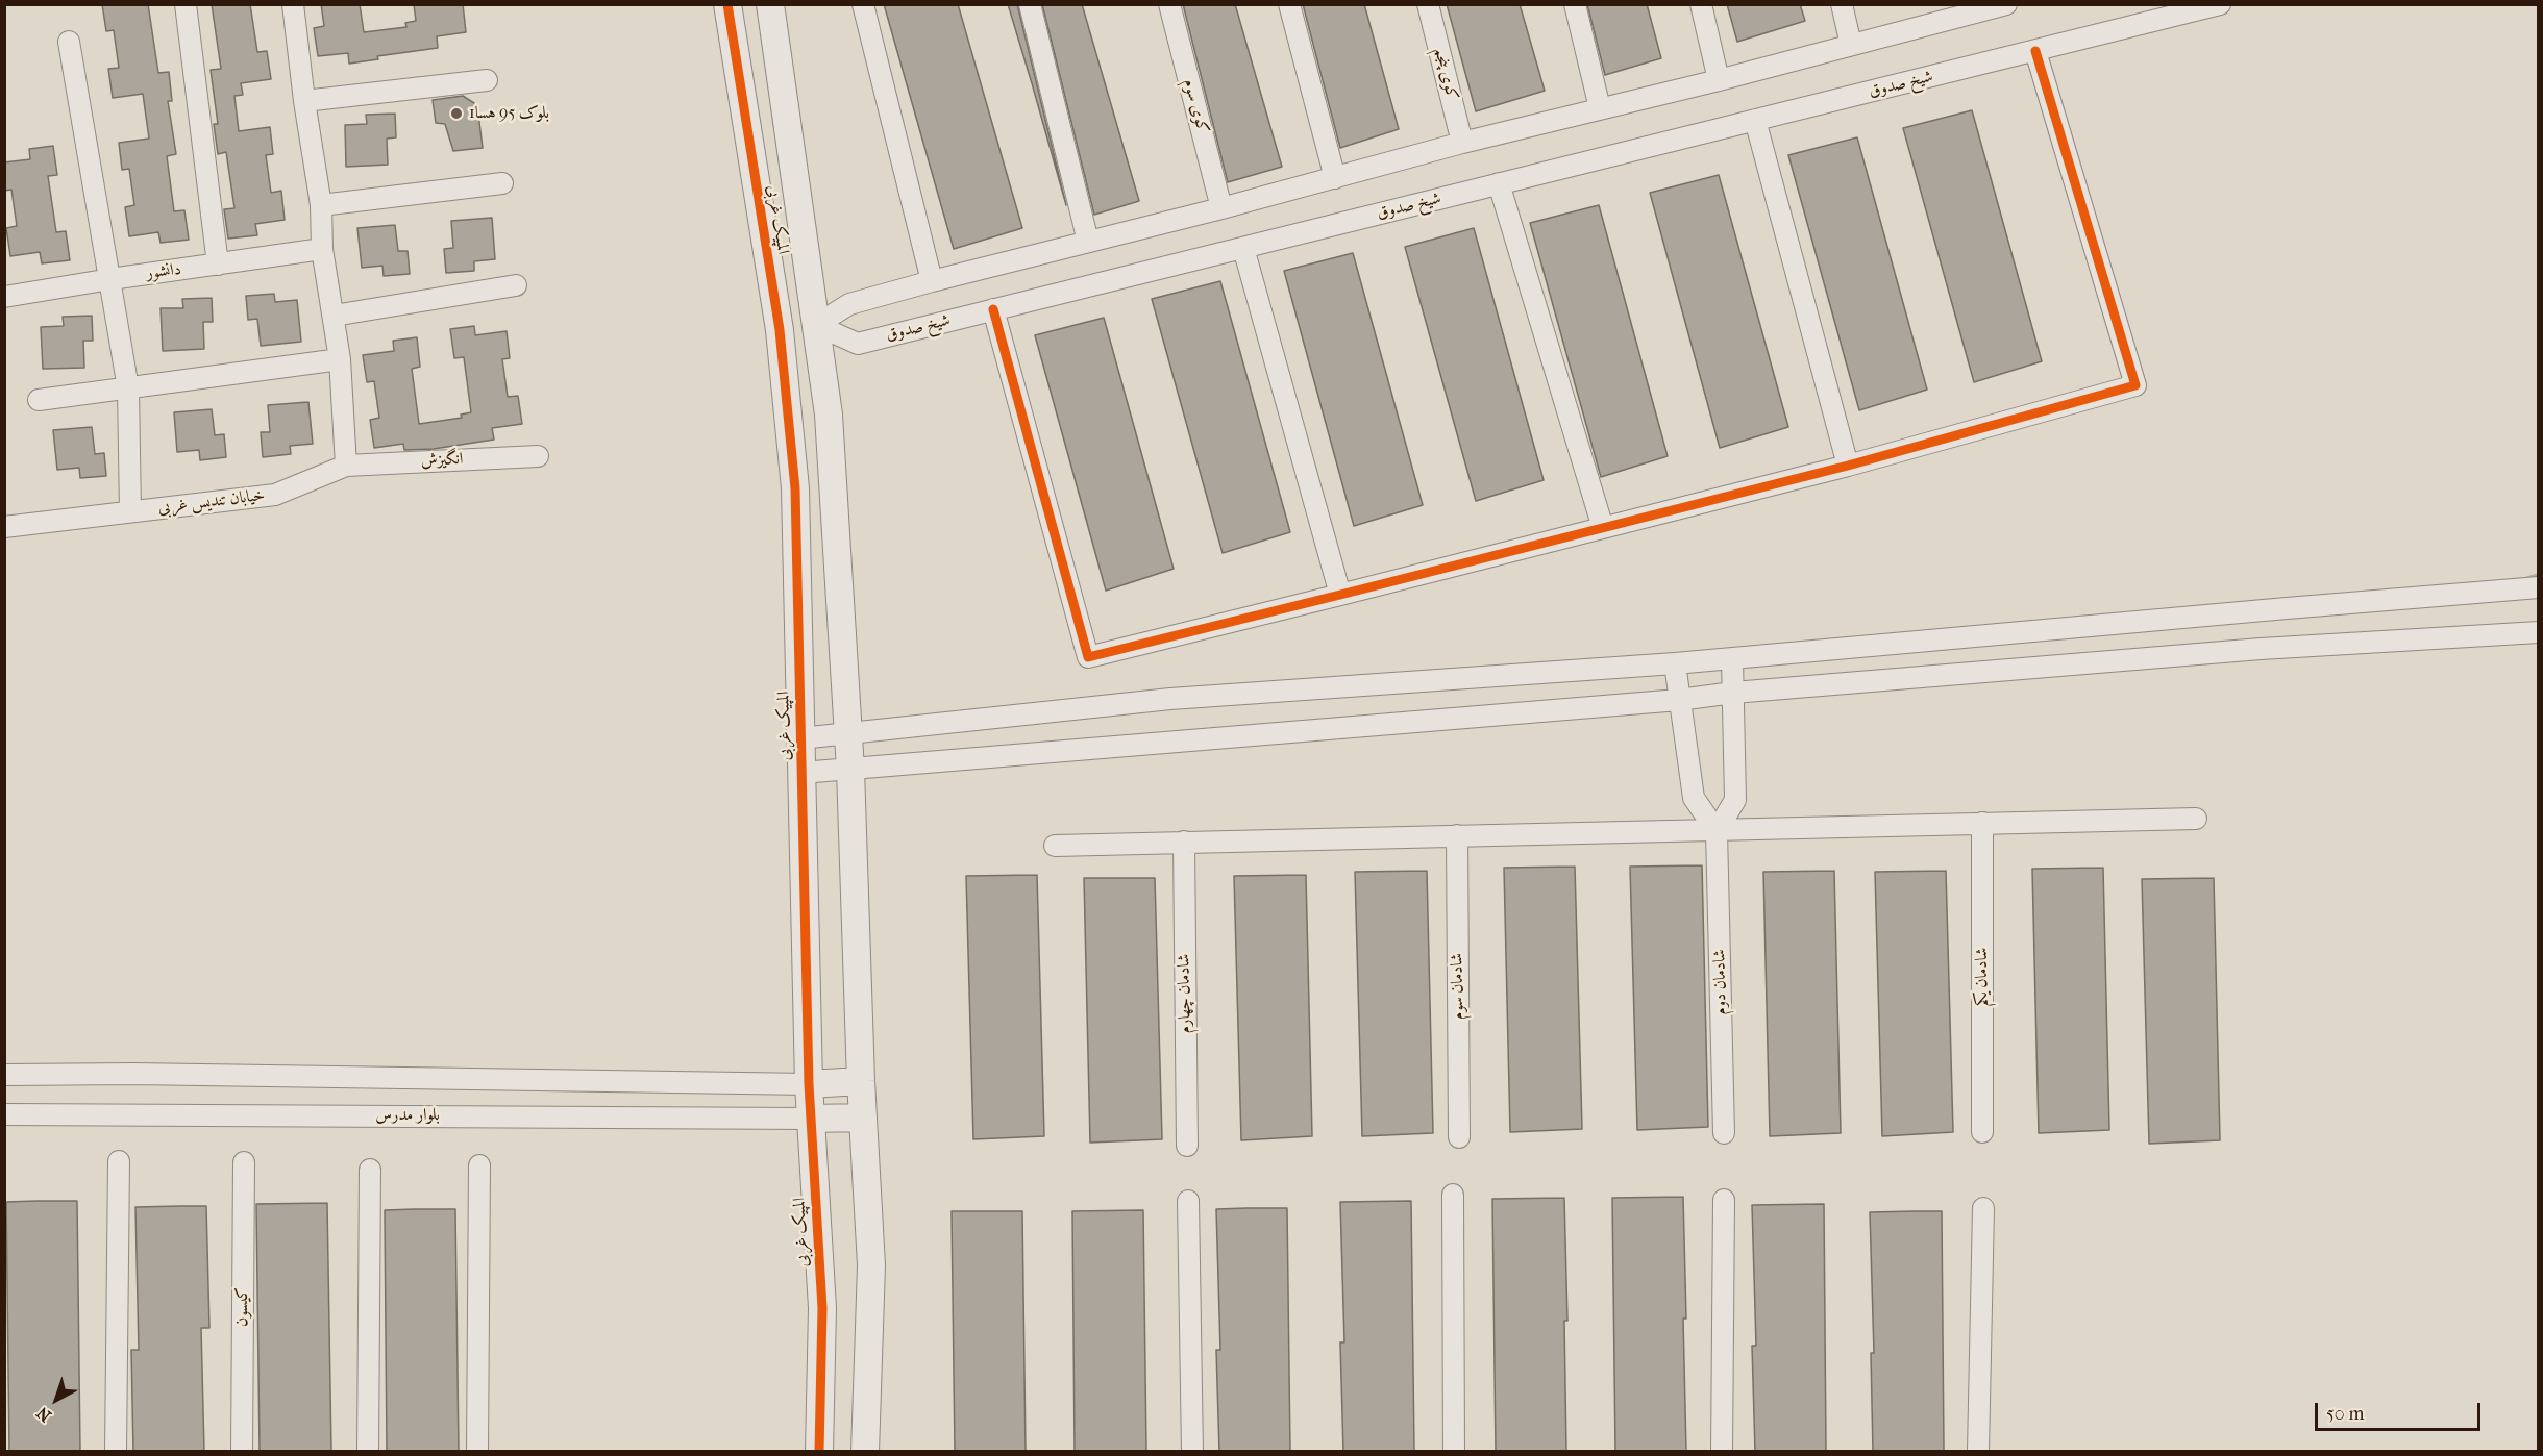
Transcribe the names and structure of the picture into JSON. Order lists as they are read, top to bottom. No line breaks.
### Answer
{"streets":{"street":["کوی پنجم","شیخ صدوق","کوی سوم","المپیک غربی","دانشور","انگیزش","خیابان تندیس غربی","شادمان یکم","شادمان دوم","شادمان سوم","شادمان چهارم","بلوار مدرس","کیسون"]},"crossings":[["شیخ صدوق","المپیک غربی"],["المپیک غربی","بلوار مدرس"],["انگیزش","خیابان تندیس غربی"]],"places":["بلوک 95 هسا1"],"scale_bar":"50 m","north":"bottom left"}
